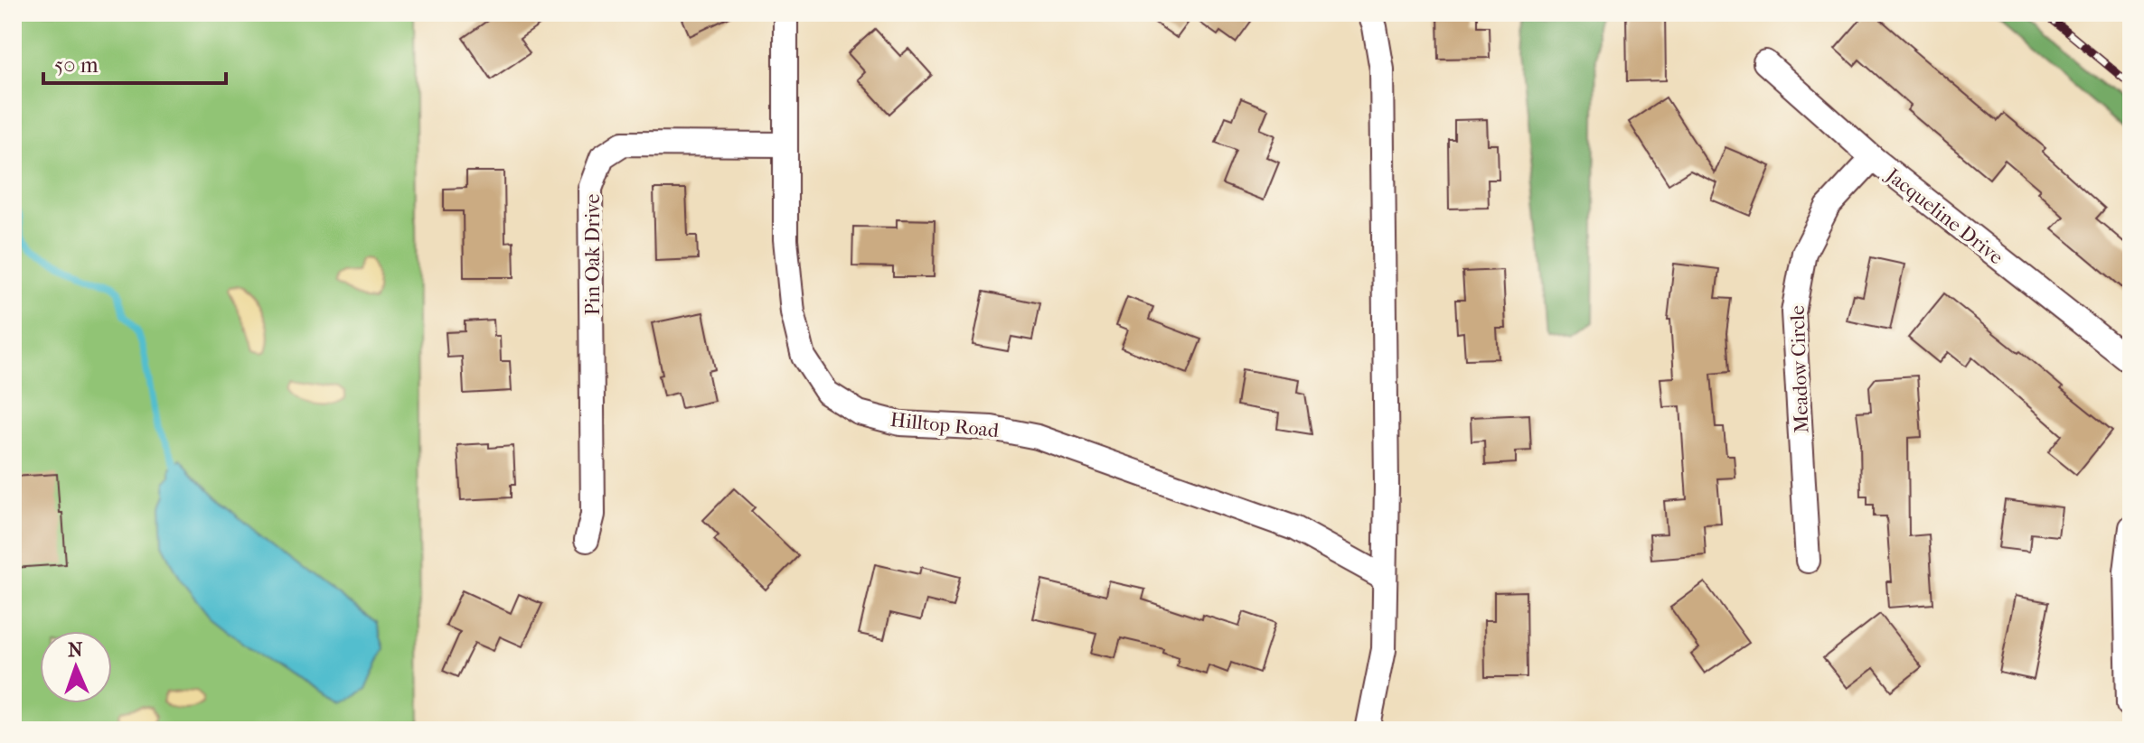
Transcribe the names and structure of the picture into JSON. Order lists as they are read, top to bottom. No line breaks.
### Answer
{"streets":{"street":["Jacqueline Drive","Pin Oak Drive","Meadow Circle","Hilltop Road"]},"crossings":[["Jacqueline Drive","Meadow Circle"],["Pin Oak Drive","Hilltop Road"]],"scale_bar":"50 m","north":"top"}
